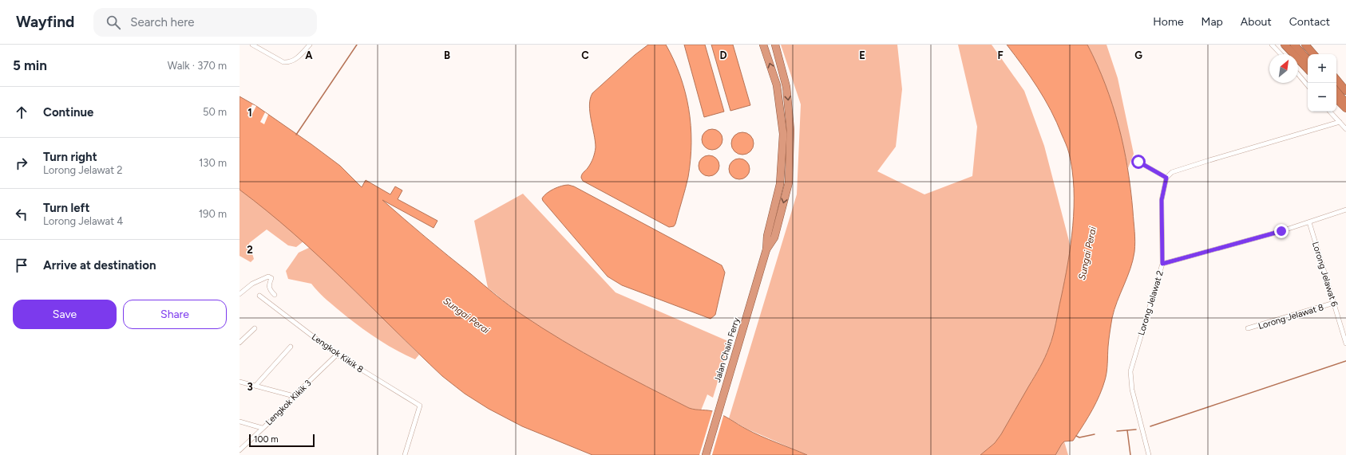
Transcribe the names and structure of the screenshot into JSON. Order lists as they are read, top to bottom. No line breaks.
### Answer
{"streets":{"highway":["Jalan Chain Ferry"],"street":["Lorong Jelawat 6","Lorong Jelawat 2","Lorong Jelawat 8","Lengkok Kikik 8","Lengkok Kikik 3"]},"crossings":[["Lorong Jelawat 6","Lorong Jelawat 8"],["Lengkok Kikik 8","Lengkok Kikik 3"]],"water":["Sungai Perai"],"scale_bar":"100 m","north":"top right","page":{"header":"Wayfind","search":"Search here","nav":["Home","Map","About","Contact"],"heading":["5 min","Walk · 370 m"],"map_buttons":["+","−"],"list":[["Continue","50 m"],["Turn right","Lorong Jelawat 2","130 m"],["Turn left","Lorong Jelawat 4","190 m"],"Arrive at destination"],"buttons":["Save","Share"],"scale":"100 m"},"grid":{"columns":["A","B","C","D","E","F","G"],"rows":["1","2","3"]}}
